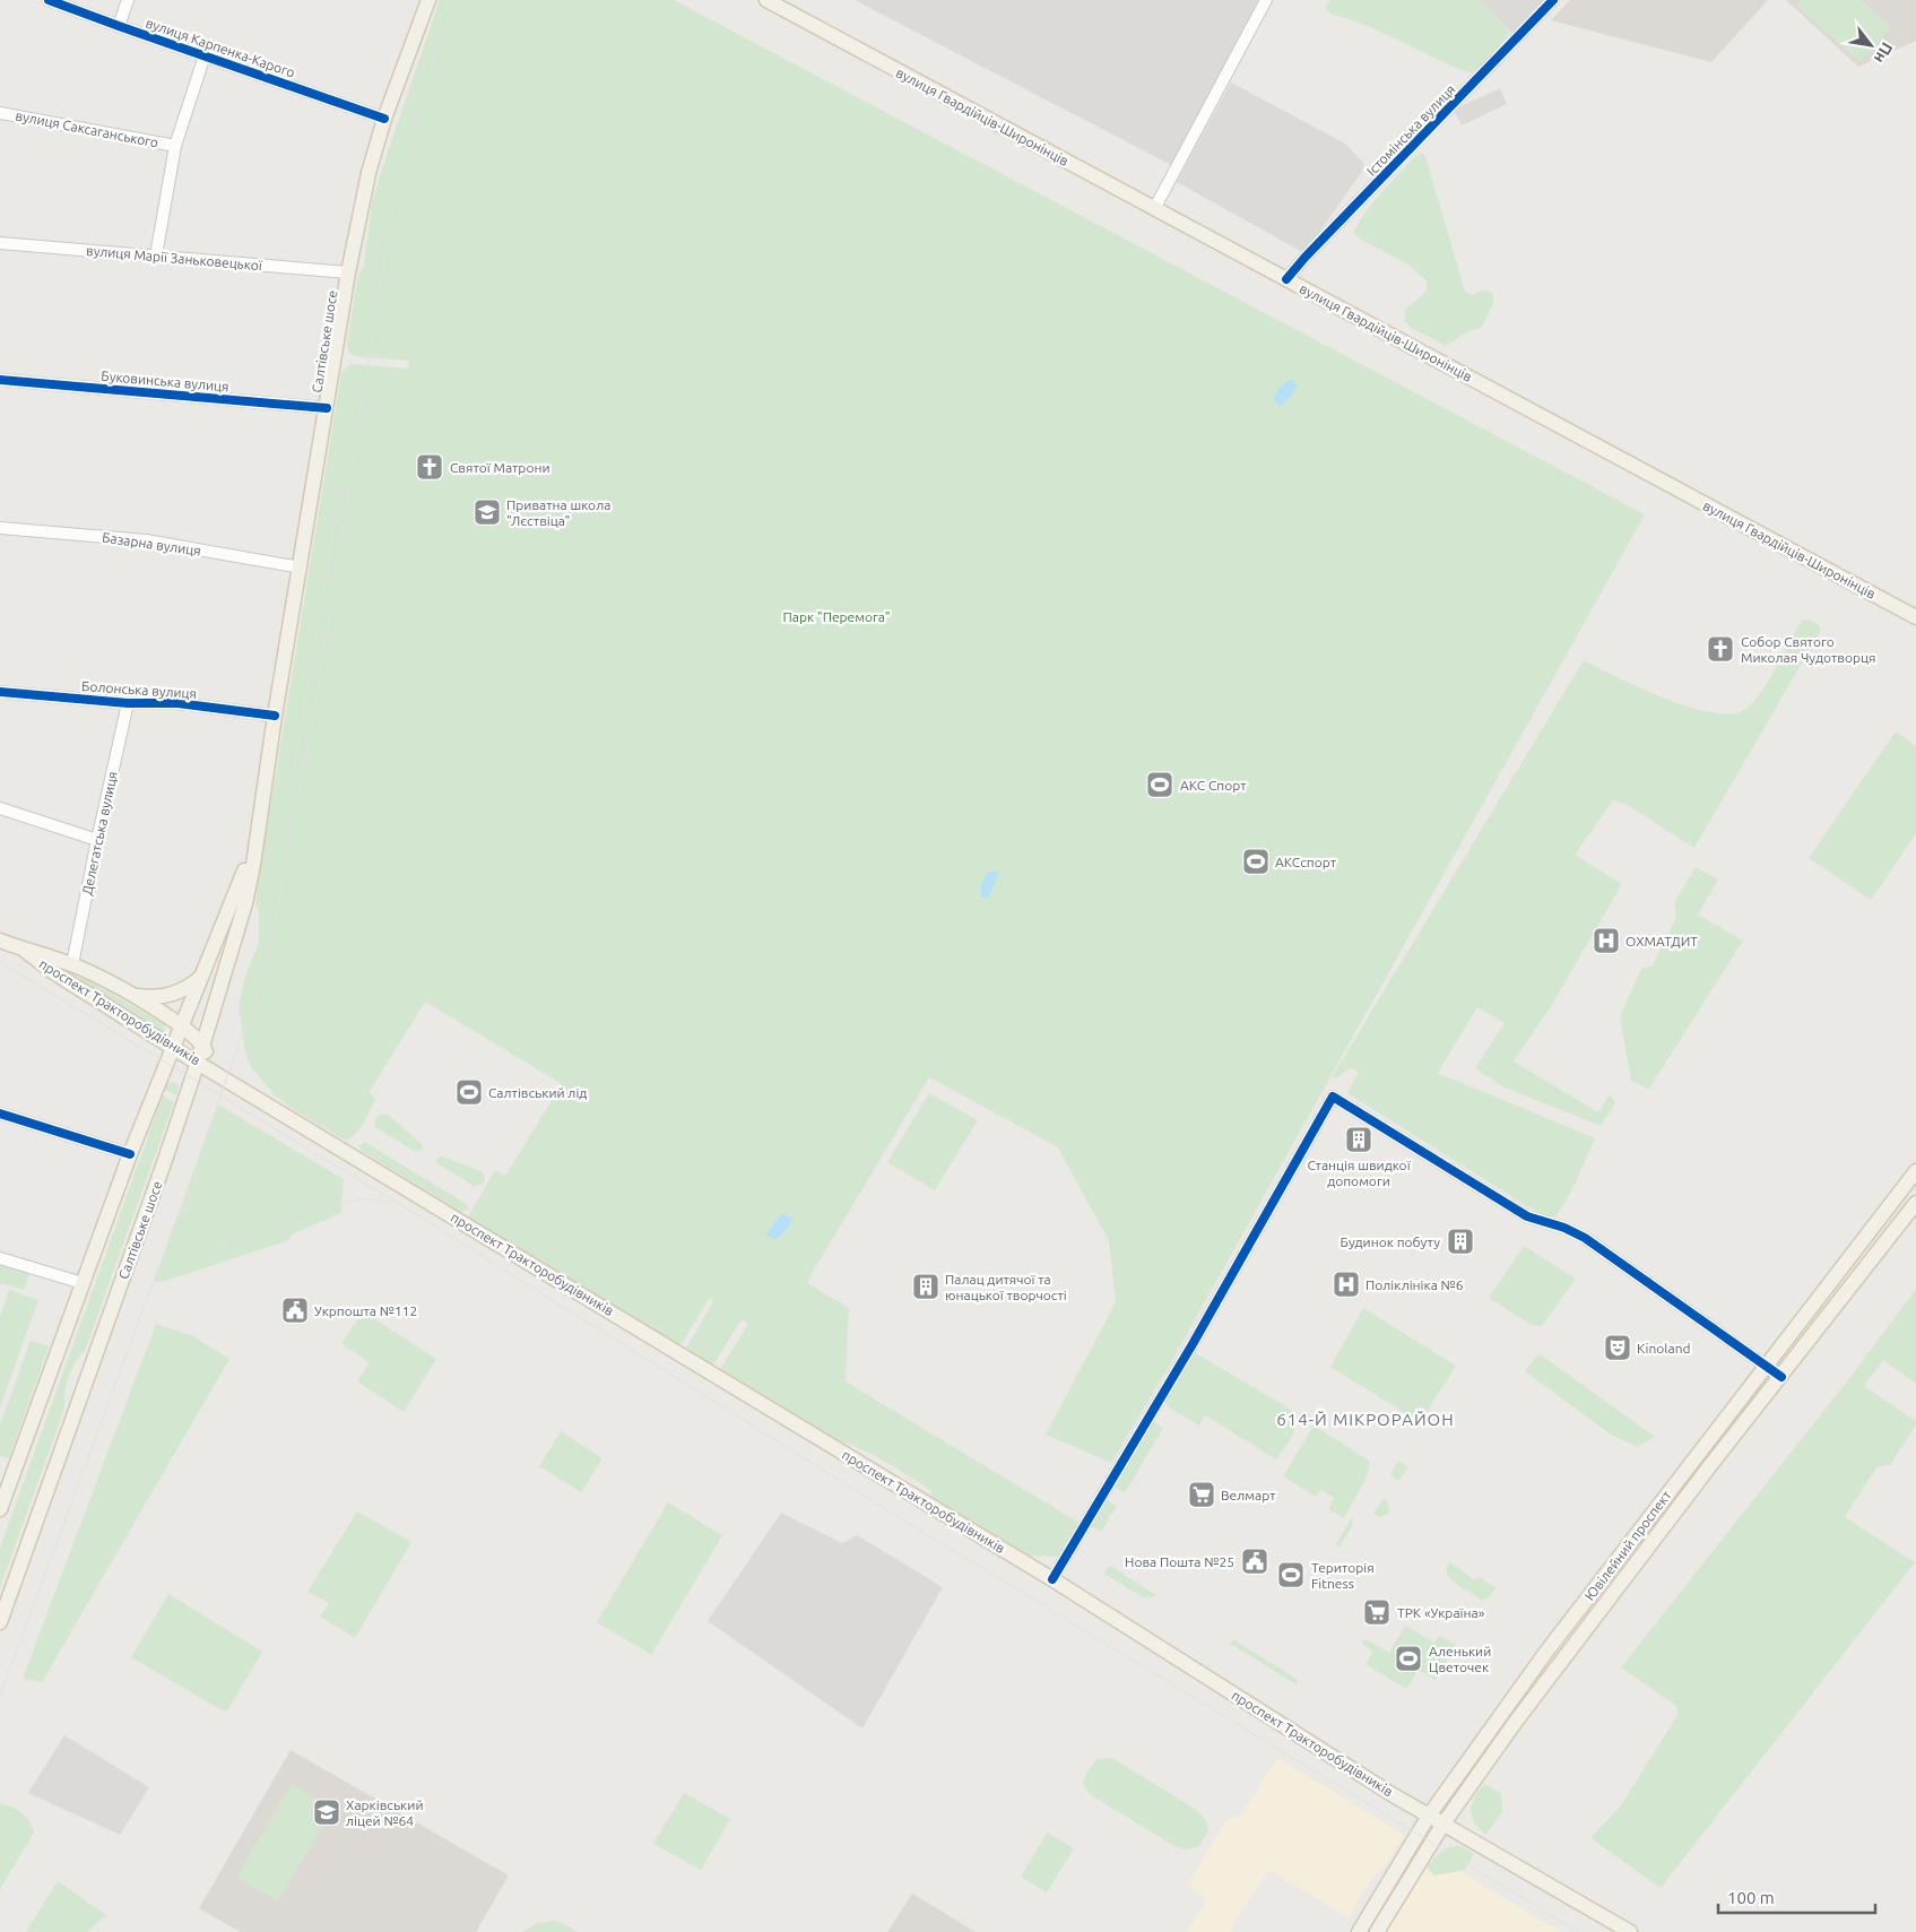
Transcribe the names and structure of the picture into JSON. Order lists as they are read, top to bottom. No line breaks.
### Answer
{"streets":{"main road":["вулиця Гвардійців-Широнінців","Салтівське шосе","проспект Тракторобудівників","Ювілейний проспект"],"street":["вулиця Карпенка-Карого","вулиця Саксаганського","Істомінська вулиця","вулиця Марії Заньковецької","Буковинська вулиця","Базарна вулиця","Болонська вулиця","Делегатська вулиця"]},"crossings":[["вулиця Карпенка-Карого","Салтівське шосе"],["вулиця Гвардійців-Широнінців","Істомінська вулиця"],["вулиця Марії Заньковецької","Салтівське шосе"],["Салтівське шосе","Буковинська вулиця"],["Салтівське шосе","Базарна вулиця"],["Салтівське шосе","Болонська вулиця"],["Салтівське шосе","проспект Тракторобудівників"],["Болонська вулиця","Делегатська вулиця"],["Делегатська вулиця","проспект Тракторобудівників"],["проспект Тракторобудівників","Ювілейний проспект"]],"districts":["614-Й МІКРОРАЙОН"],"parks":["Парк \"Перемога\""],"places":{"church":["Святої Матрони","Собор Святого Миколая Чудотворця"],"school or university":["Приватна школа \"Лєствіца\"","Харківський ліцей №64"],"sports":["АКС Спорт","АКСспорт","Салтівський лід","Територія Fitness","Аленький Цветочек"],"hospital":["ОХМАТДИТ","Поліклініка №6"],"building":["Станція швидкої допомоги","Будинок побуту","Палац дитячої та юнацької творчості"],"public building":["Укрпошта №112","Нова Пошта №25"],"theatre":["Kinoland"],"supermarket":["Велмарт","ТРК «Україна»"]},"scale_bar":"100 m","north":"bottom right"}
